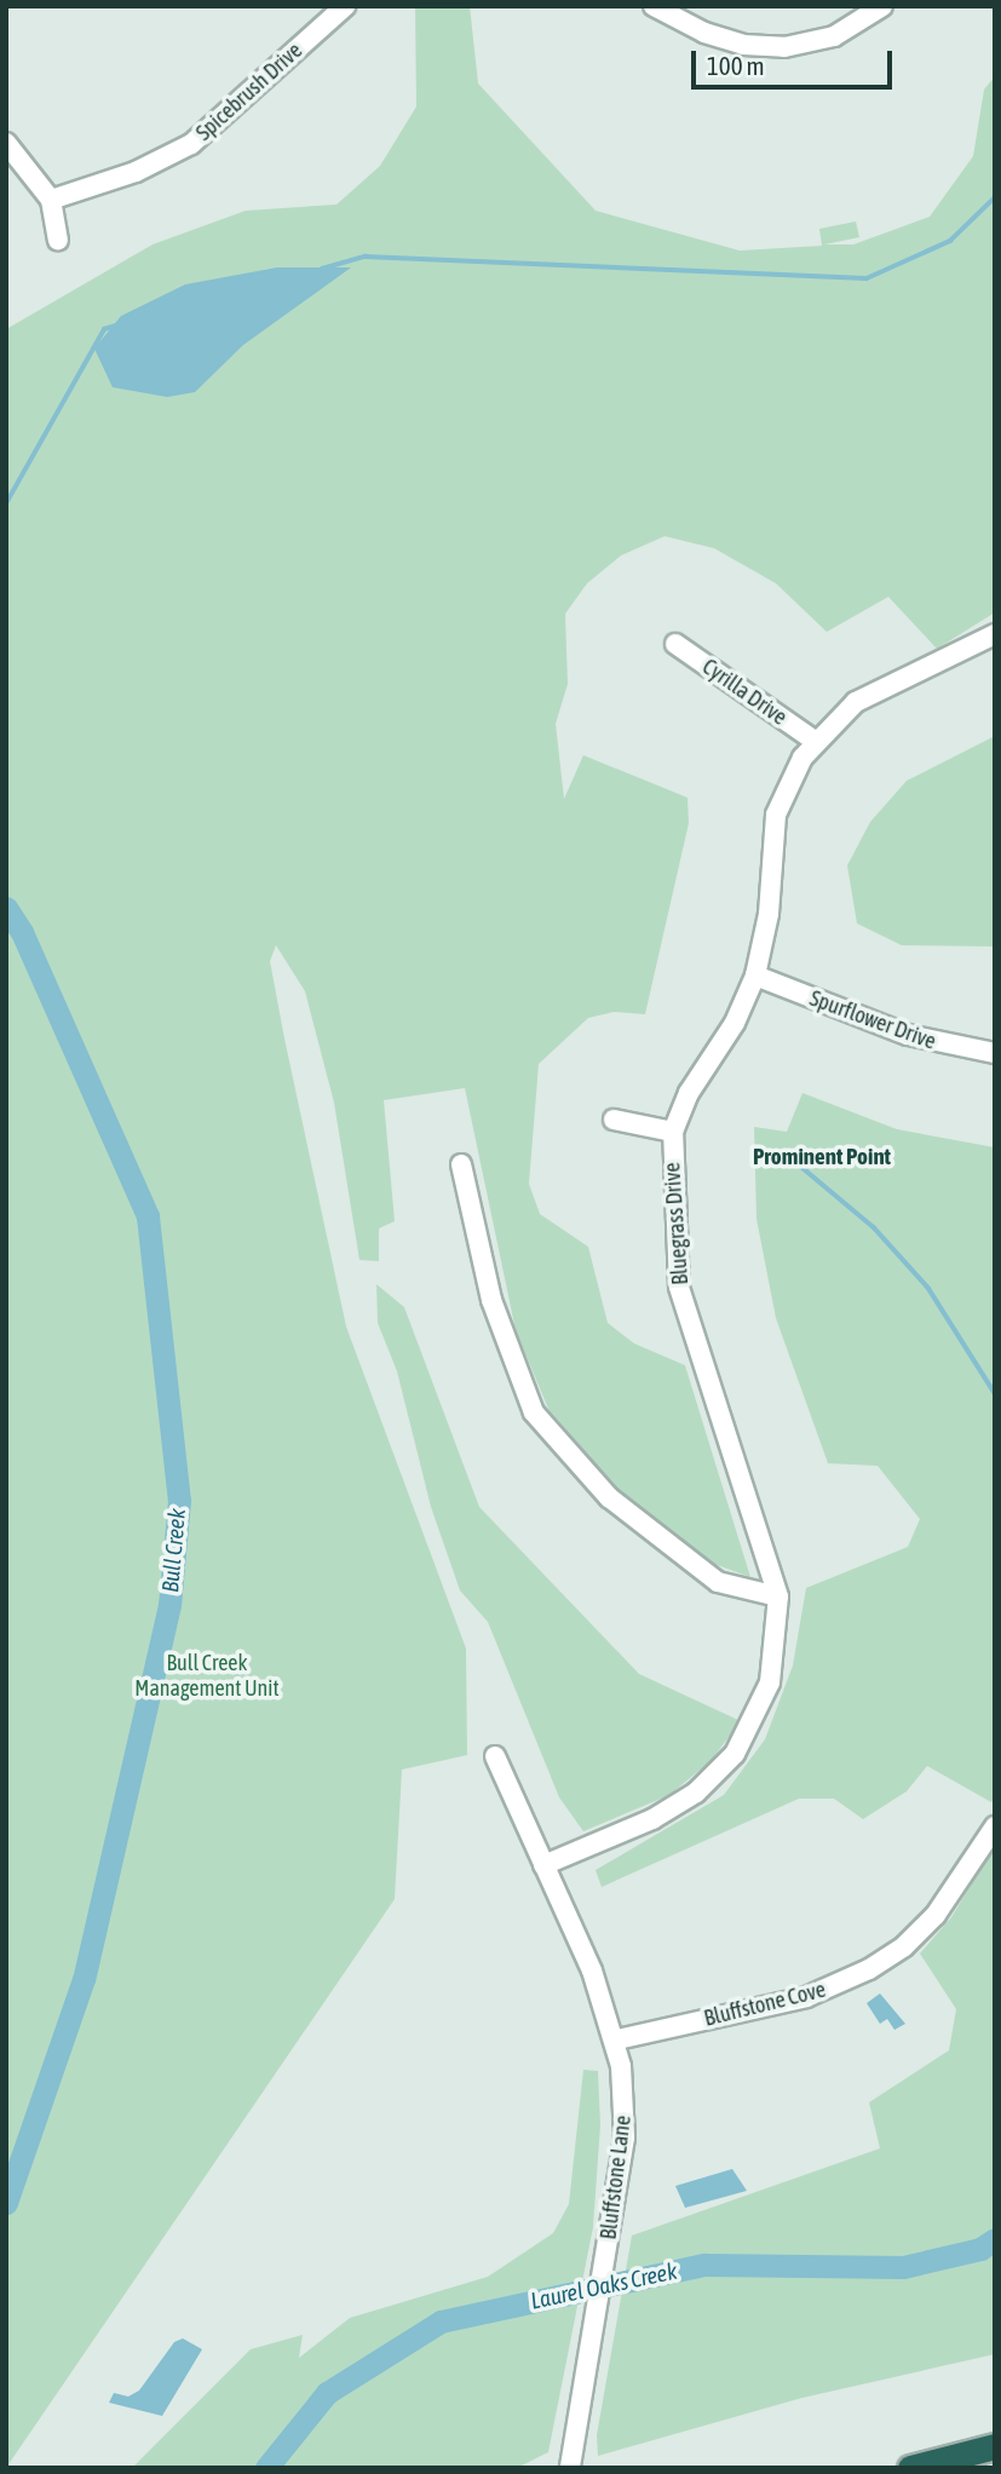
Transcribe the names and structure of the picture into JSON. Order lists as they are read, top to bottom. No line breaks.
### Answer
{"streets":{"street":["Spicebrush Drive","Cyrilla Drive","Spurflower Drive","Bluegrass Drive","Bluffstone Cove","Bluffstone Lane"]},"crossings":[["Cyrilla Drive","Bluegrass Drive"],["Spurflower Drive","Bluegrass Drive"],["Bluegrass Drive","Bluffstone Lane"],["Bluffstone Cove","Bluffstone Lane"]],"districts":["Prominent Point"],"water":["Bull Creek","Laurel Oaks Creek"],"parks":["Bull Creek Management Unit"],"scale_bar":"100 m"}
